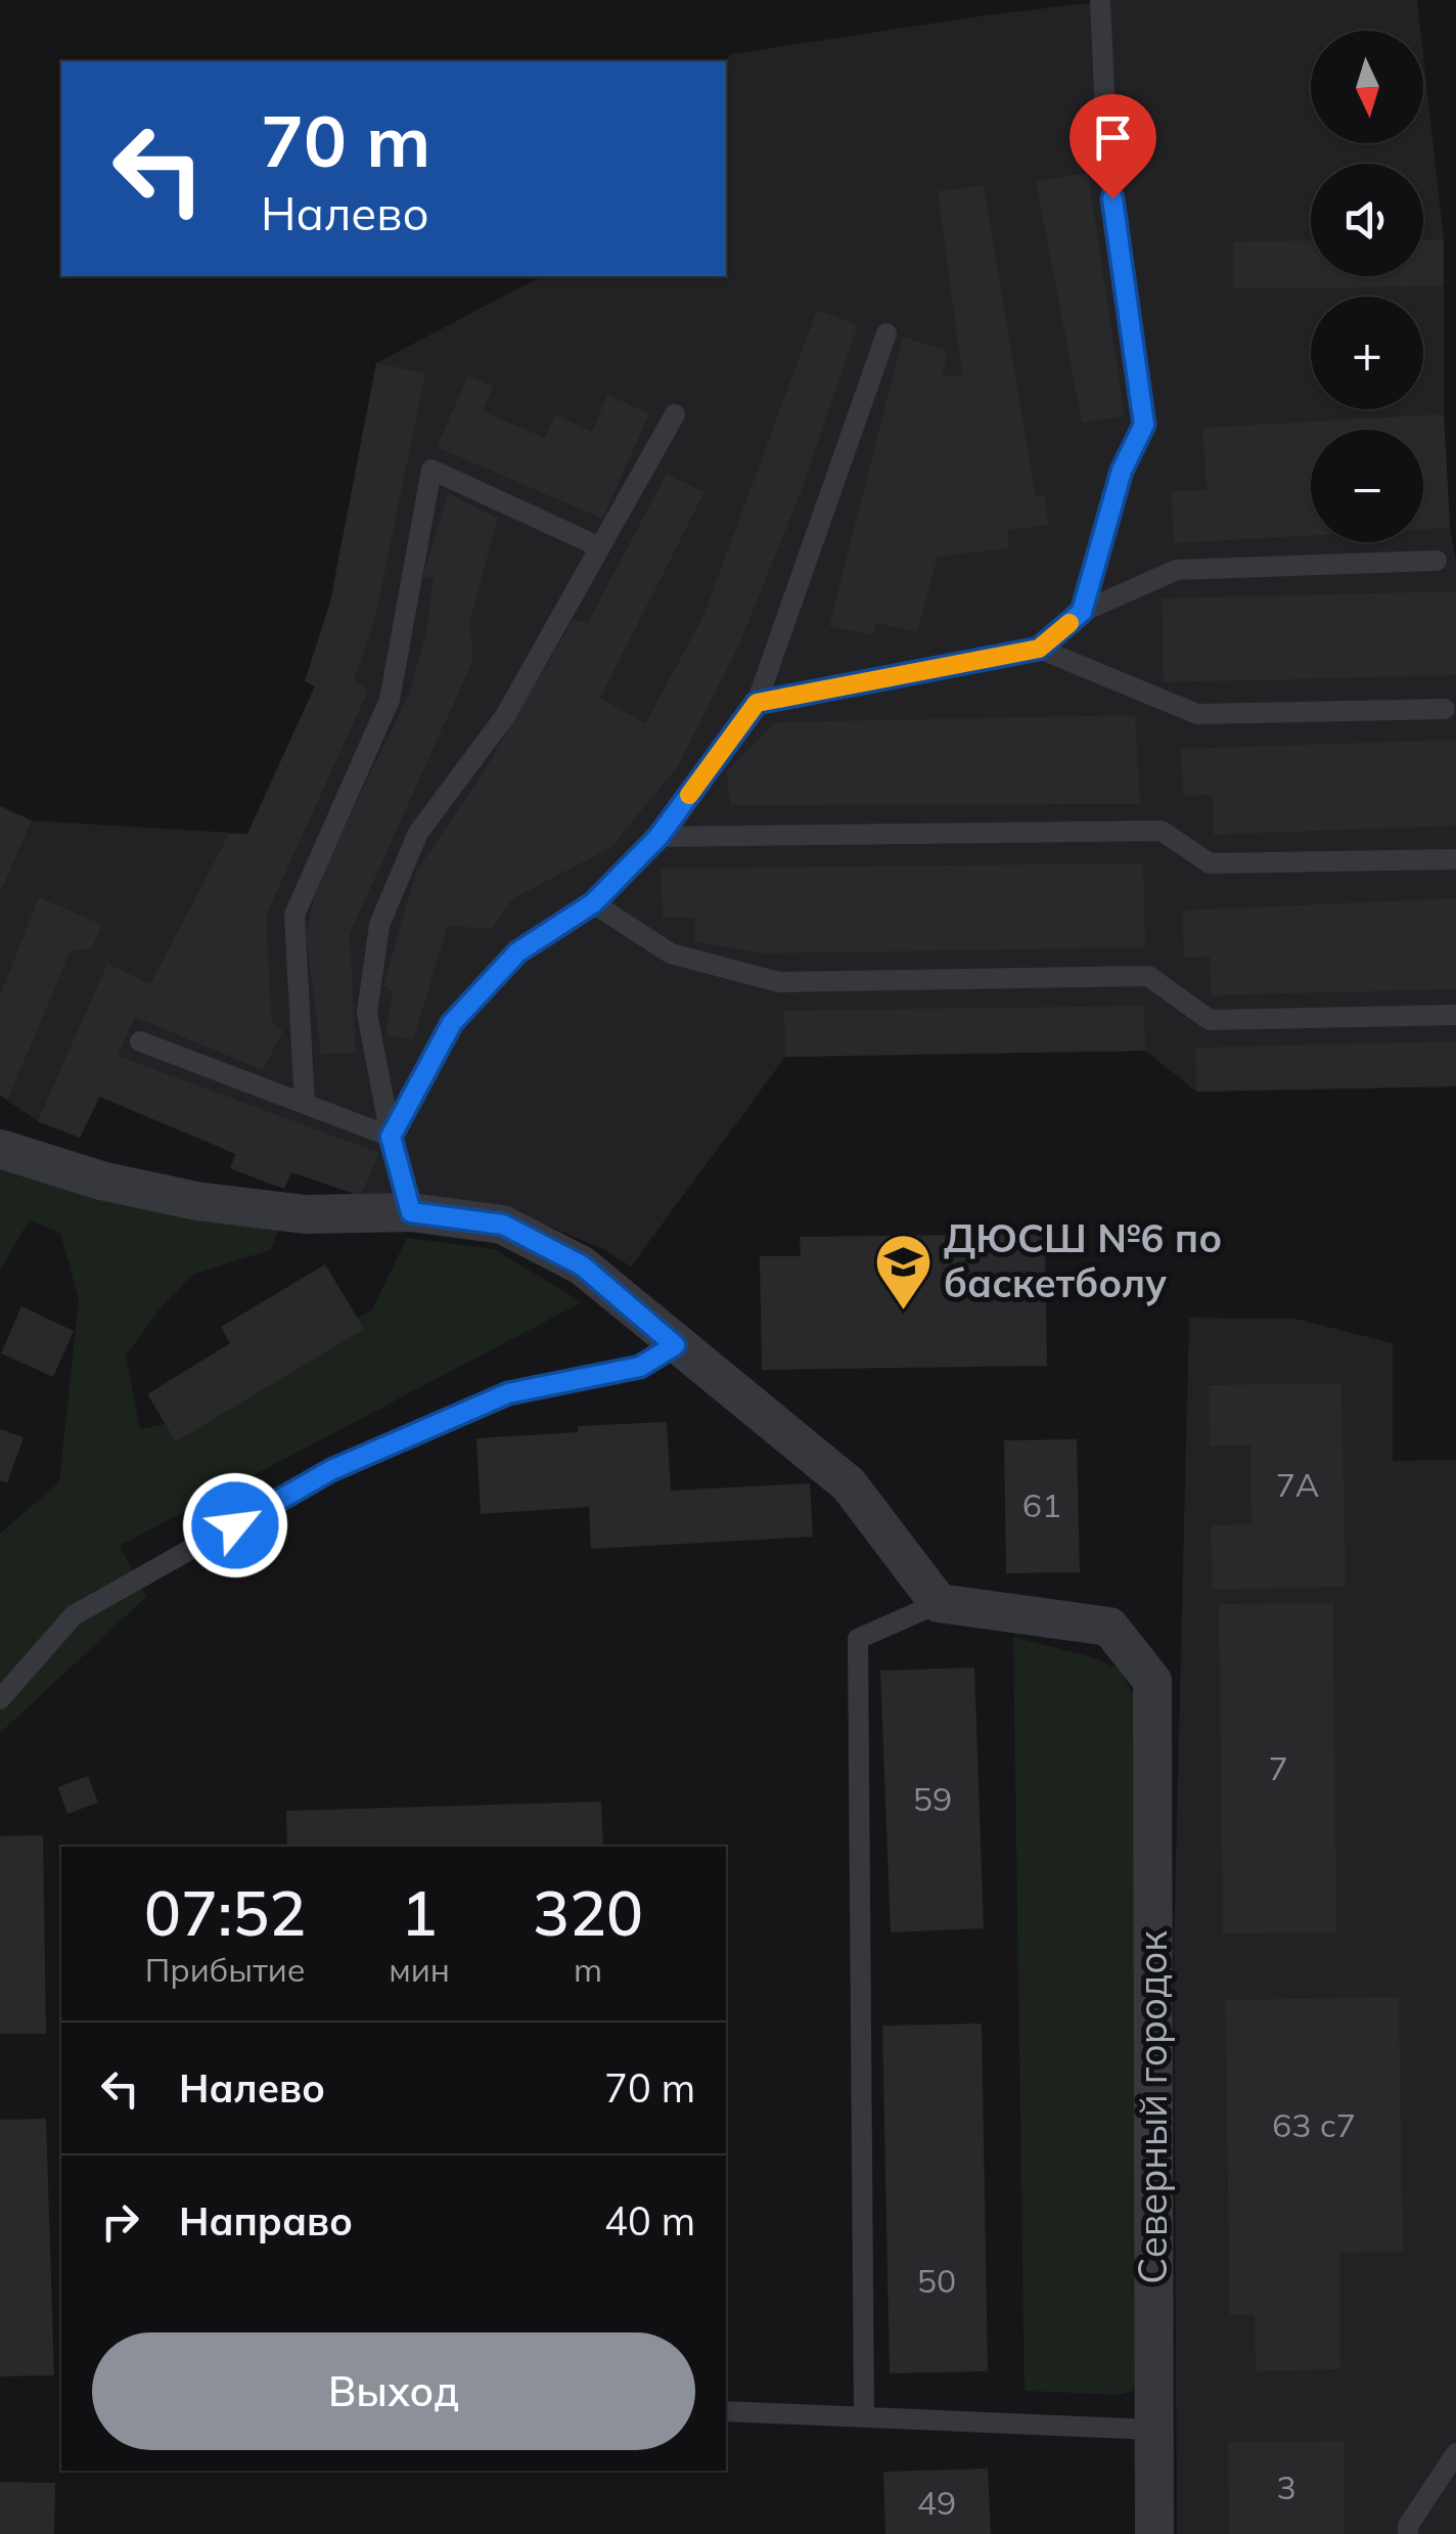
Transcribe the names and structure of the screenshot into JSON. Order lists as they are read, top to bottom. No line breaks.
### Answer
{"streets":{"street":["Северный городок"]},"places":{"school or university":["ДЮСШ №6 по баскетболу"]},"house_numbers":["7А","61","7","59","63 с7","50","3","49"],"north":"bottom","page":{"map_buttons":["+","−"],"turn":["70 m","Налево"],"eta":["07:52","Прибытие","1","мин","320","m"],"list":[{"name":"Налево","value":"70 m"},{"name":"Направо","value":"40 m"}],"buttons":"Выход"}}
